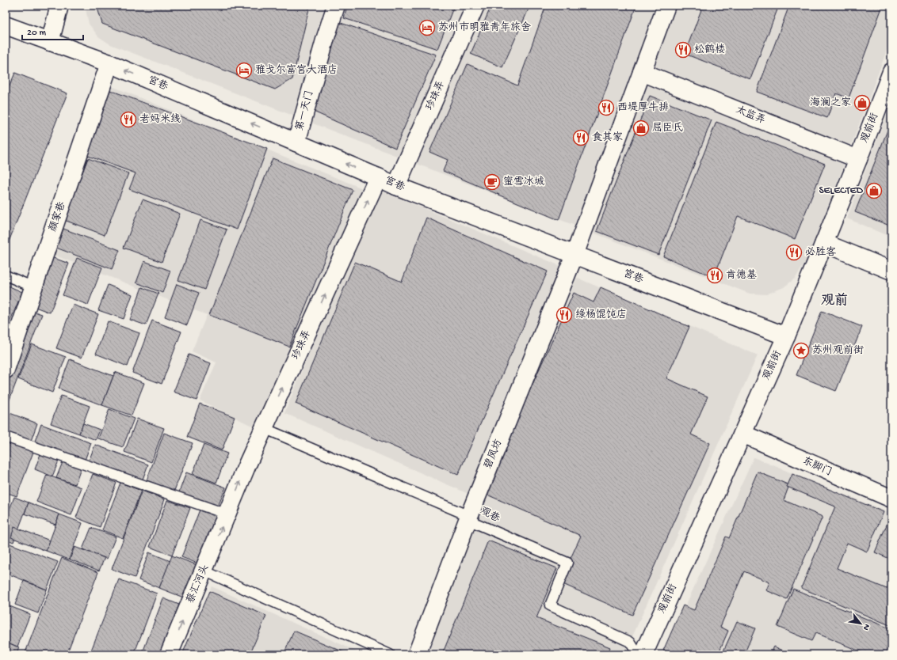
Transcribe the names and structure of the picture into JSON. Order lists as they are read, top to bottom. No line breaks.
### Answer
{"streets":{"street":["宫巷","珍珠弄","第一天门","太监弄","观前街","颜家巷","碧凤坊","东脚门","蔡汇河头"],"lane":["观巷"]},"crossings":[["宫巷","珍珠弄"],["宫巷","第一天门"],["宫巷","观前街"],["宫巷","颜家巷"],["宫巷","碧凤坊"],["珍珠弄","观巷"],["珍珠弄","蔡汇河头"],["太监弄","观前街"],["观前街","东脚门"],["碧凤坊","观巷"]],"one_way":["珍珠弄","蔡汇河头"],"districts":["观前"],"places":{"hotel":["苏州市明雅青年旅舍","雅戈尔富宫大酒店"],"restaurant":["松鹤楼","西堤厚牛排","老妈米线","食其家","必胜客","肯德基","绿杨馄饨店"],"shop":["海澜之家","屈臣氏","SELECTED"],"cafe":["蜜雪冰城"],"place":["苏州观前街"]},"scale_bar":"20 m","north":"bottom right"}
